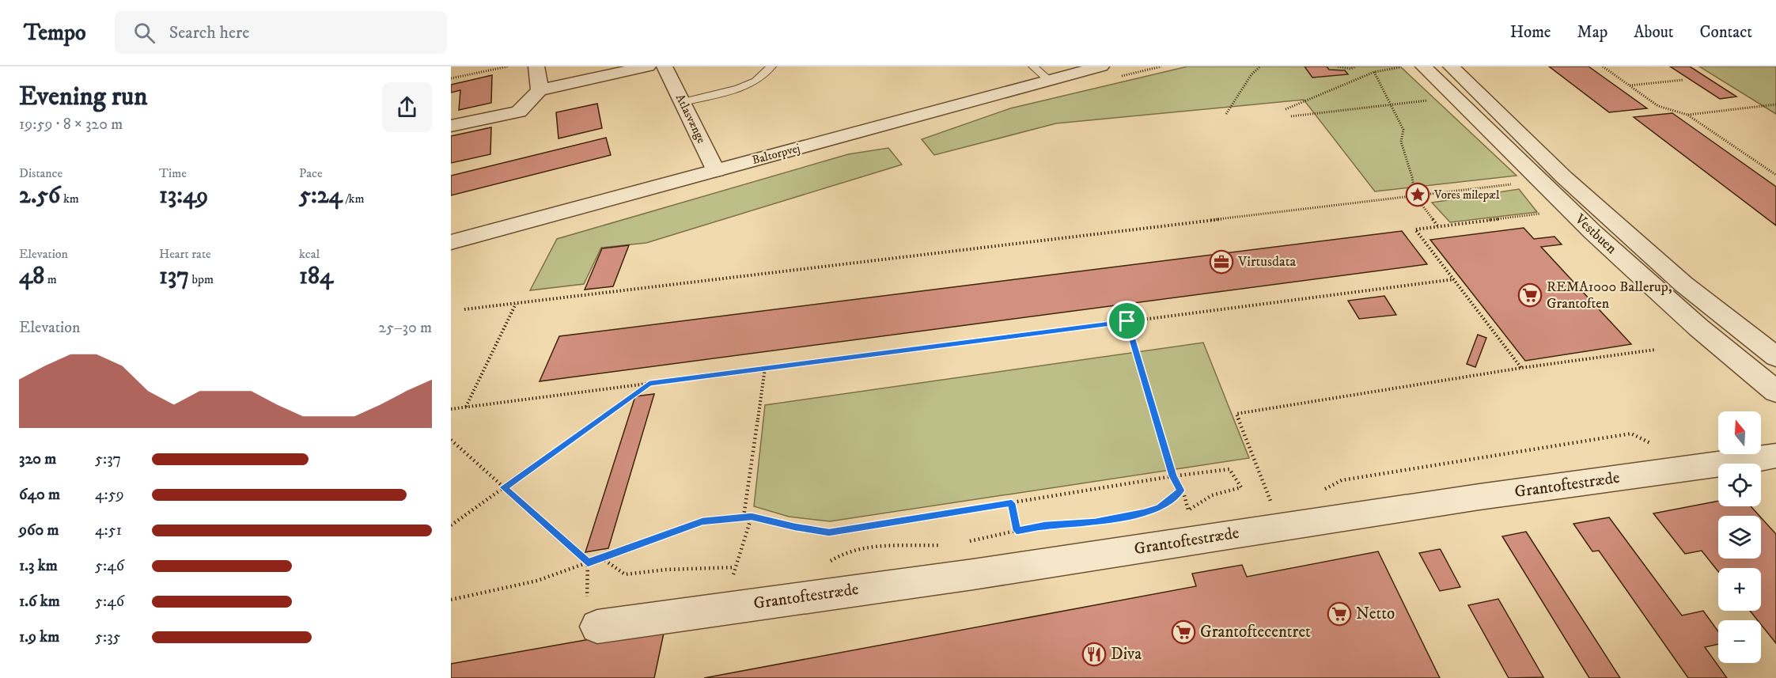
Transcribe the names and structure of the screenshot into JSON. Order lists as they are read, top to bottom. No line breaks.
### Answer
{"streets":{"street":["Atlasvænge","Baltorpvej","Vestbuen","Grantoftestræde"]},"crossings":[["Atlasvænge","Baltorpvej"]],"places":{"place":["Vores milepæl"],"office":["Virtusdata"],"supermarket":["REMA1000 Ballerup, Grantoften","Netto","Grantoftecentret"],"restaurant":["Diva"]},"north":"top","page":{"header":"Tempo","search":"Search here","nav":["Home","Map","About","Contact"],"heading":["Evening run","19:59 · 8 × 320 m"],"stats":[["Distance","2.56 km"],["Time","13:49"],["Pace","5:24 /km"],["Elevation","48 m"],["Heart rate","137 bpm"],["kcal","184"]],"chart":["Elevation","25–30 m"],"map_buttons":["+","−"],"list":[{"name":"320 m","note":"5:37"},{"name":"640 m","note":"4:59"},{"name":"960 m","note":"4:51"},{"name":"1.3 km","note":"5:46"},{"name":"1.6 km","note":"5:46"},{"name":"1.9 km","note":"5:35"}]}}
